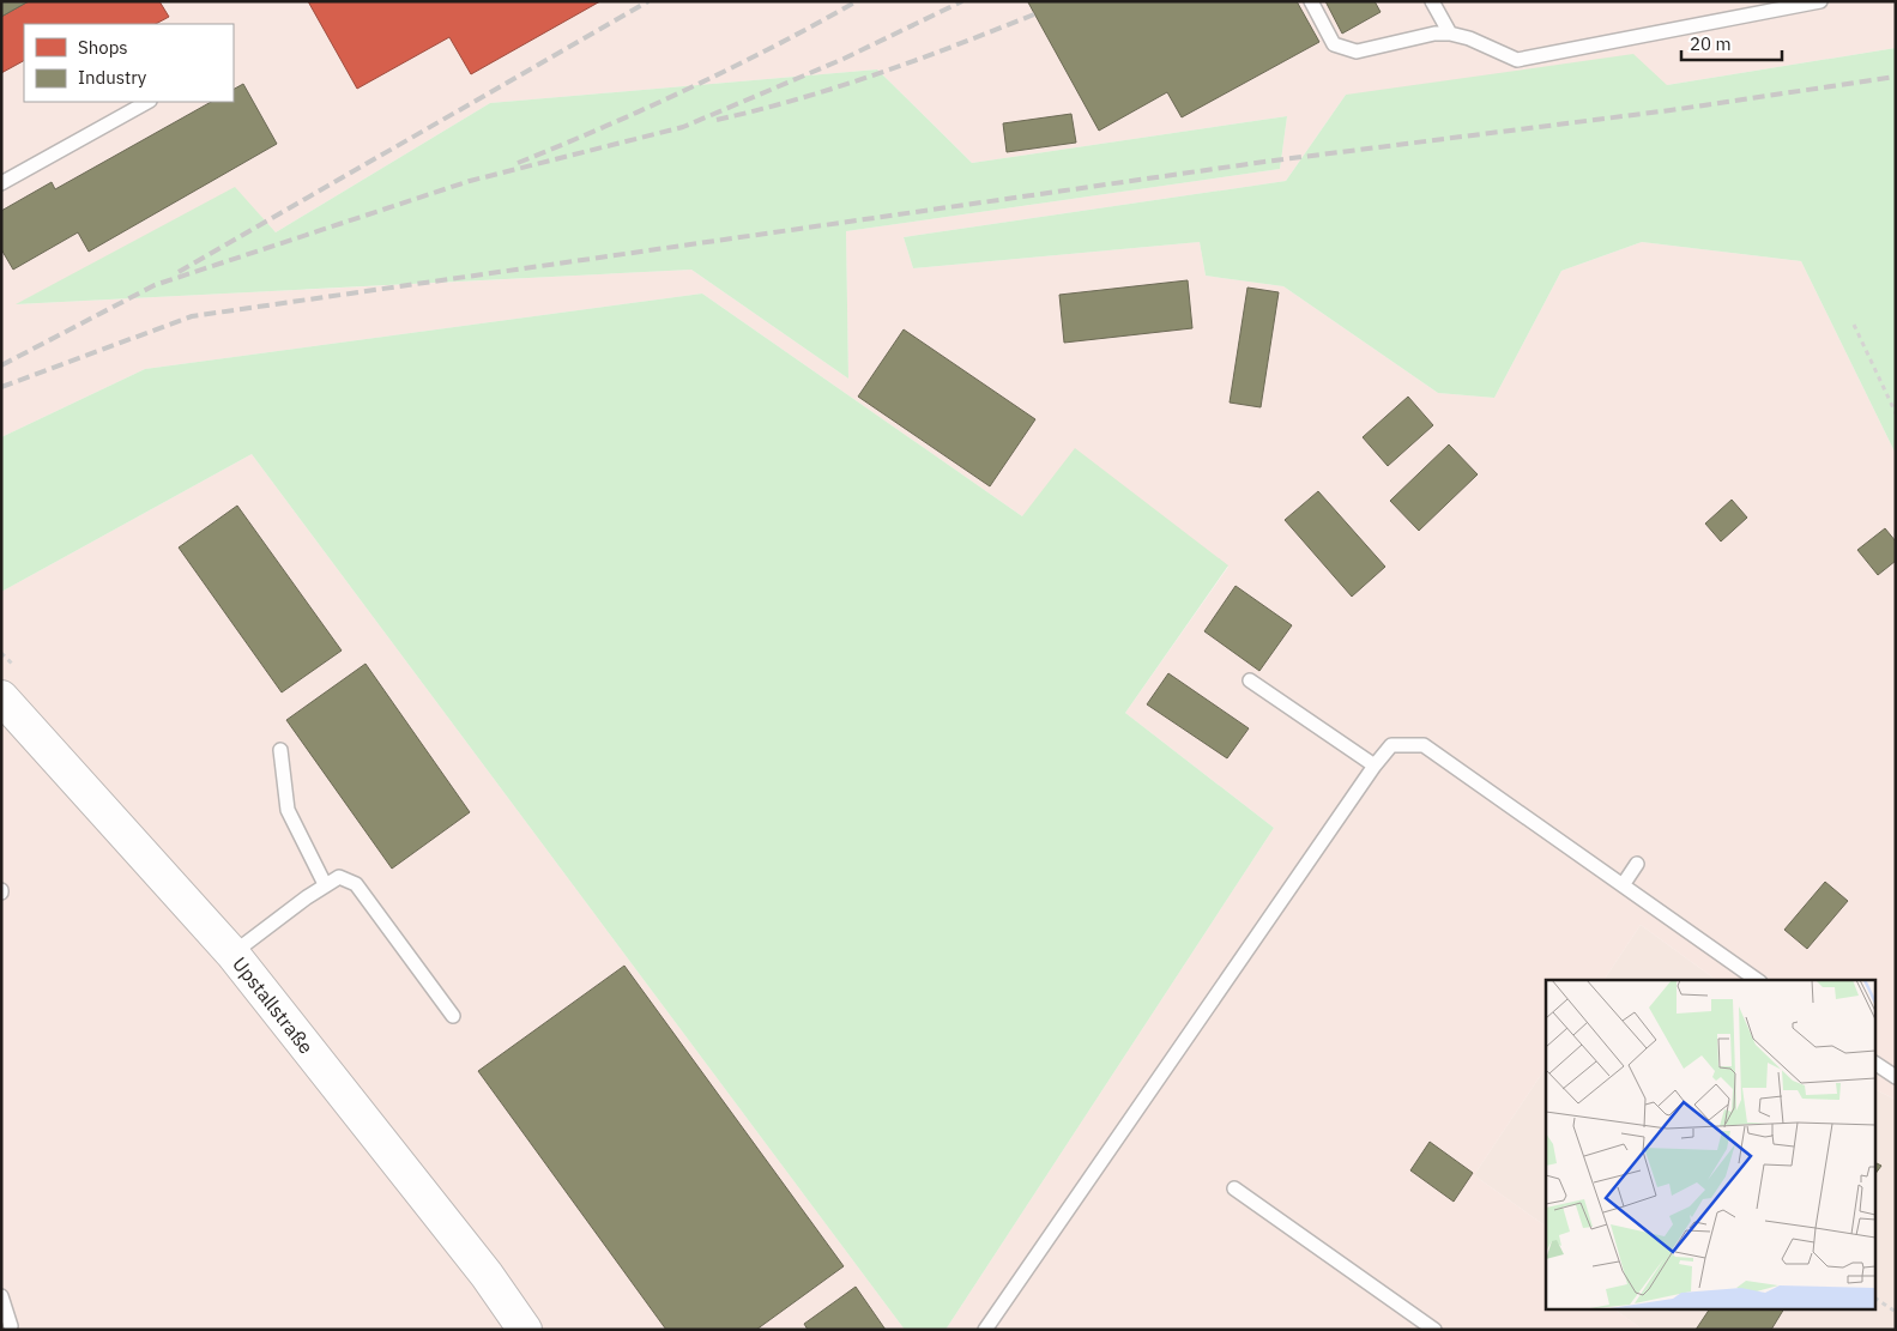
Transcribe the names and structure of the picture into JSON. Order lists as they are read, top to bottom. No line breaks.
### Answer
{"streets":{"street":["Upstallstraße"]},"legend":["Shops","Industry"],"scale_bar":"20 m"}
